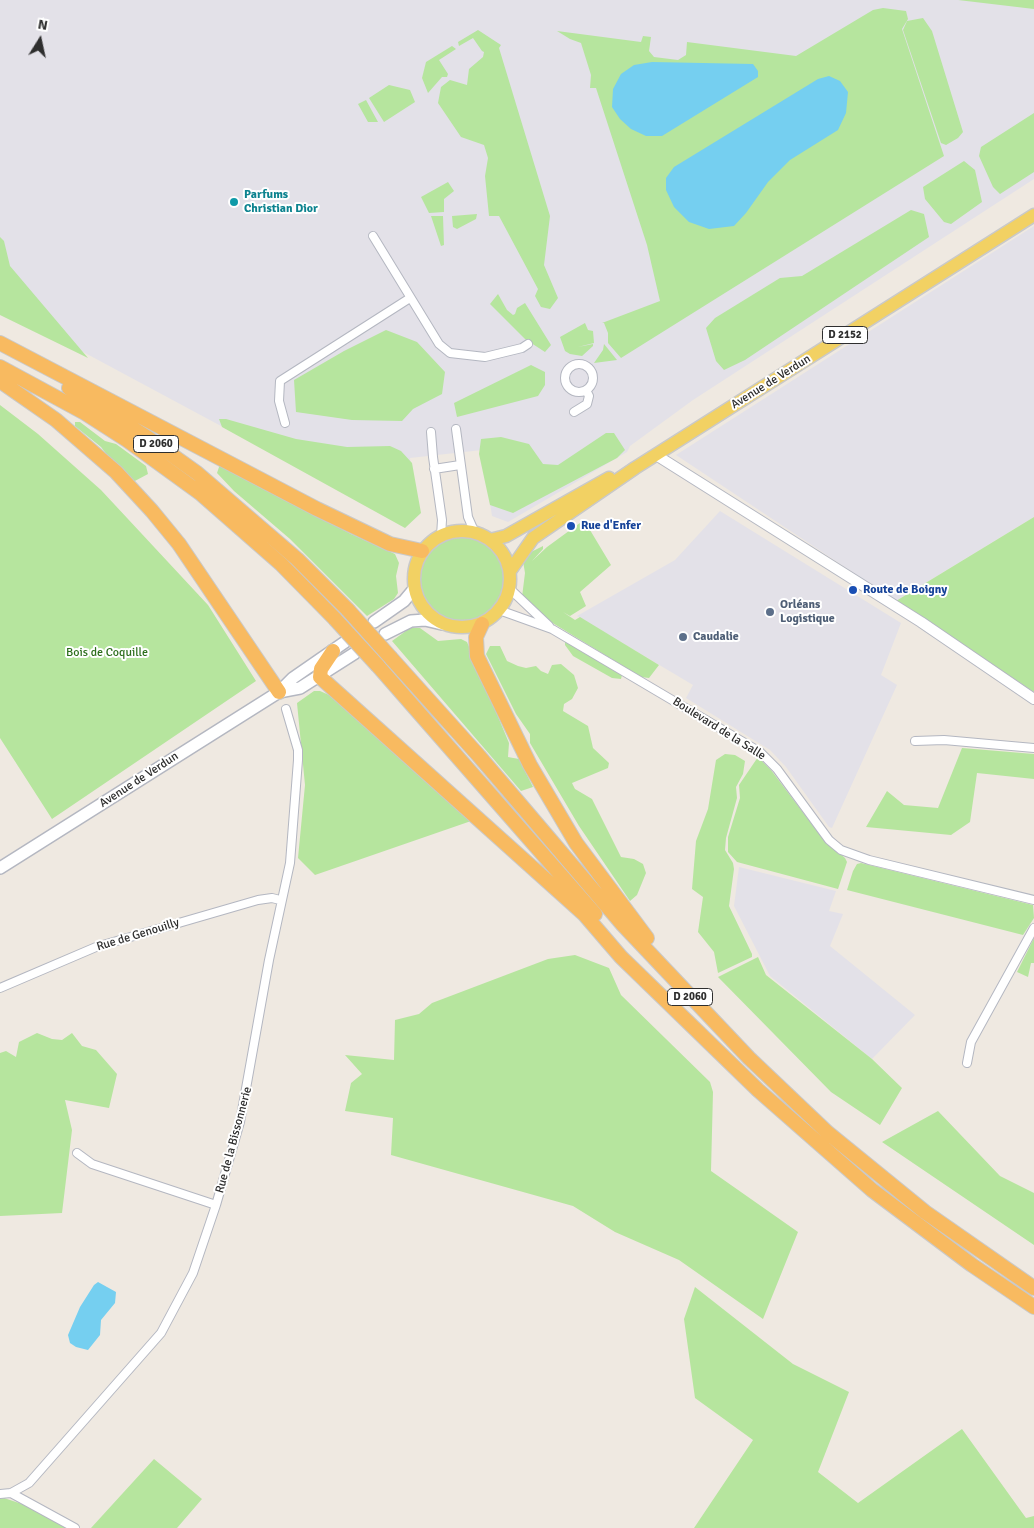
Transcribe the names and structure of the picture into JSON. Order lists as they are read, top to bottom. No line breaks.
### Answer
{"streets":{"highway":["D 2060"],"main road":["D 2152","Avenue de Verdun"],"street":["Boulevard de la Salle","Rue de Genouilly","Rue de la Bissonnerie"]},"crossings":[["Avenue de Verdun","Boulevard de la Salle"],["Rue de Genouilly","Rue de la Bissonnerie"]],"parks":["Bois de Coquille"],"places":["Parfums Christian Dior","Rue d'Enfer","Route de Boigny","Orléans Logistique","Caudalie"],"north":"top"}
